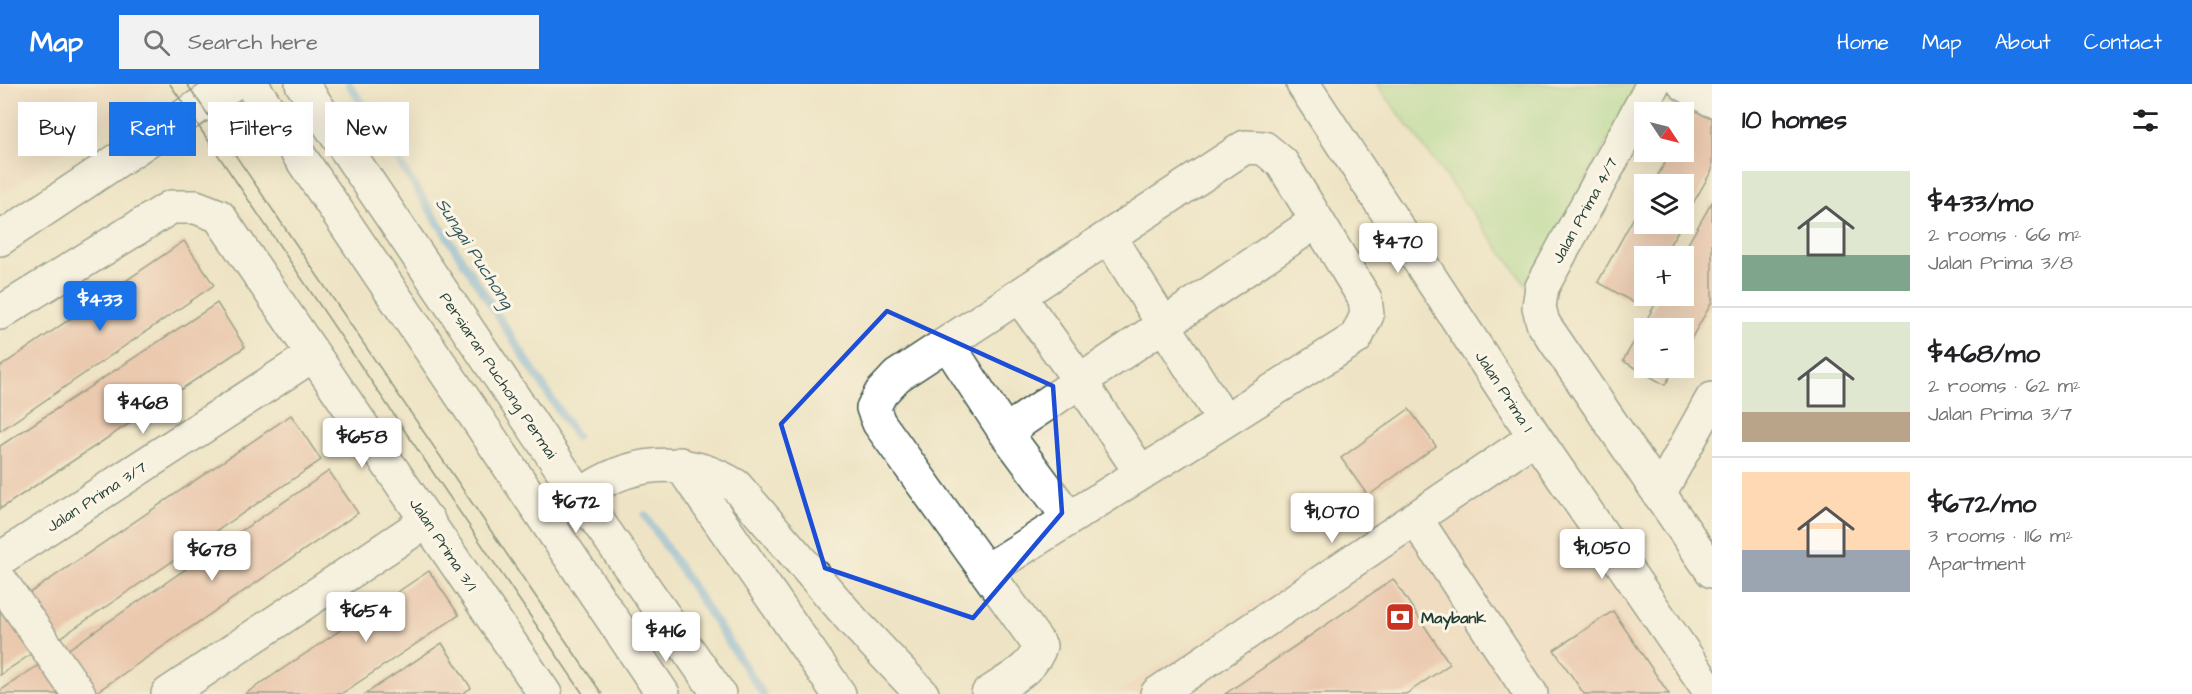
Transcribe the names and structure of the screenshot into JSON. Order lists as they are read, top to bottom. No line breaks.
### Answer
{"streets":{"street":["Jalan Prima 4/7","Persiaran Puchong Permai","Jalan Prima 1","Jalan Prima 3/7","Jalan Prima 3/1"]},"crossings":[["Jalan Prima 3/7","Jalan Prima 3/1"]],"water":["Sungai Puchong"],"places":{"bank":["Maybank"]},"north":"bottom right","page":{"header":"Map","search":"Search here","nav":["Home","Map","About","Contact"],"heading":"10 homes","map_buttons":["+","−"],"chip":["Buy","Rent","Filters","New"],"list":[{"name":"$433/mo","note":"2 rooms · 66 m² · Jalan Prima 3/8"},{"name":"$468/mo","note":"2 rooms · 62 m² · Jalan Prima 3/7"},{"name":"$672/mo","note":"3 rooms · 116 m² · Apartment"}],"price":["$470","$433","$468","$658","$672","$1,070","$1,050","$678","$654","$416"]}}
